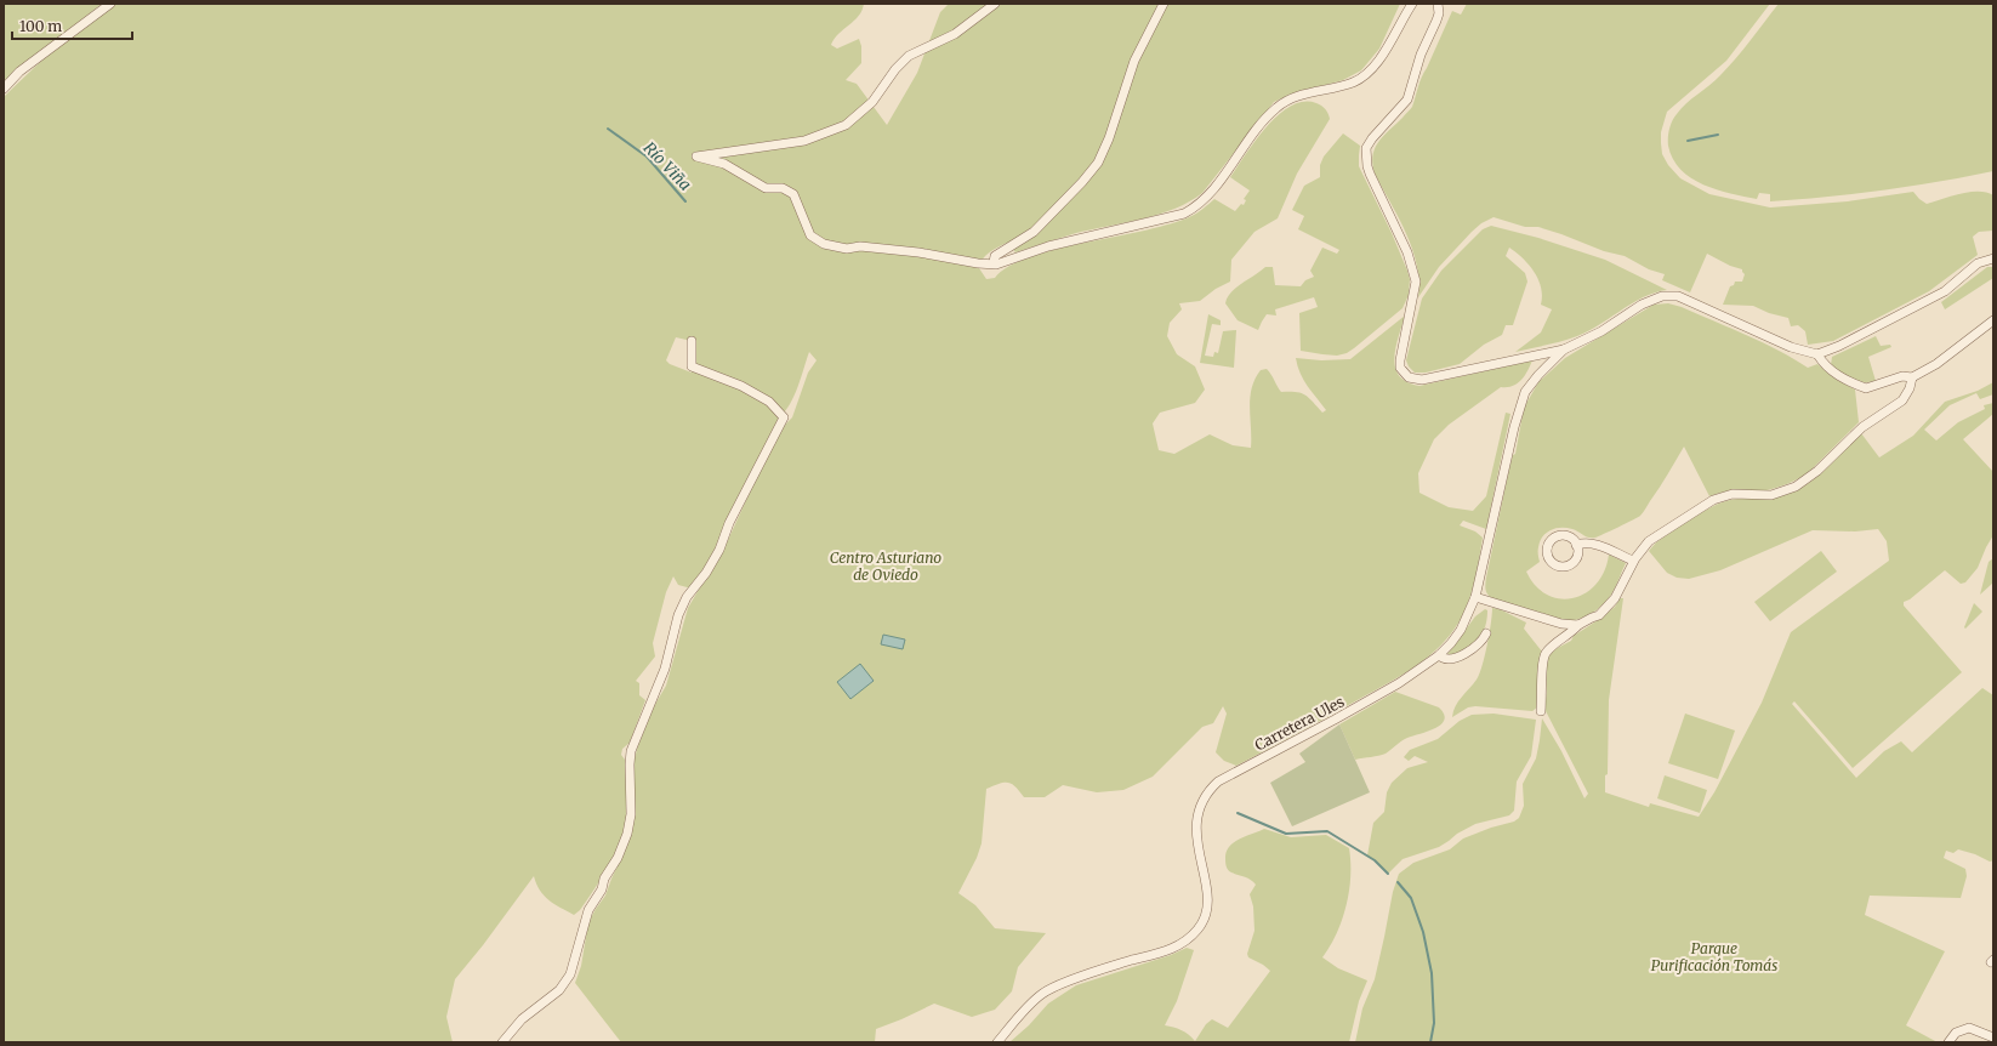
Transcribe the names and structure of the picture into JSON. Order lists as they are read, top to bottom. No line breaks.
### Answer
{"streets":{"street":["Carretera Ules"]},"water":["Río Viña"],"parks":["Centro Asturiano de Oviedo","Parque Purificación Tomás"],"scale_bar":"100 m"}
